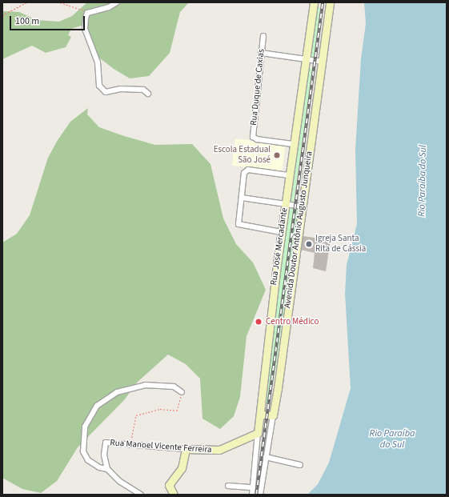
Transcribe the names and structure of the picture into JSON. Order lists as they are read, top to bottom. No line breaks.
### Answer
{"streets":{"street":["Rua Duque de Caxias","Avenida Doutor Antônio Augusto Junqueira","Rua José Mercadante","Rua Manoel Vicente Ferreira"]},"crossings":[["Rua Duque de Caxias","Rua José Mercadante"],["Rua José Mercadante","Rua Manoel Vicente Ferreira"]],"water":["Rio Paraíba do Sul"],"places":["Escola Estadual São José","Igreja Santa Rita de Cássia","Centro Médico"],"scale_bar":"100 m"}
